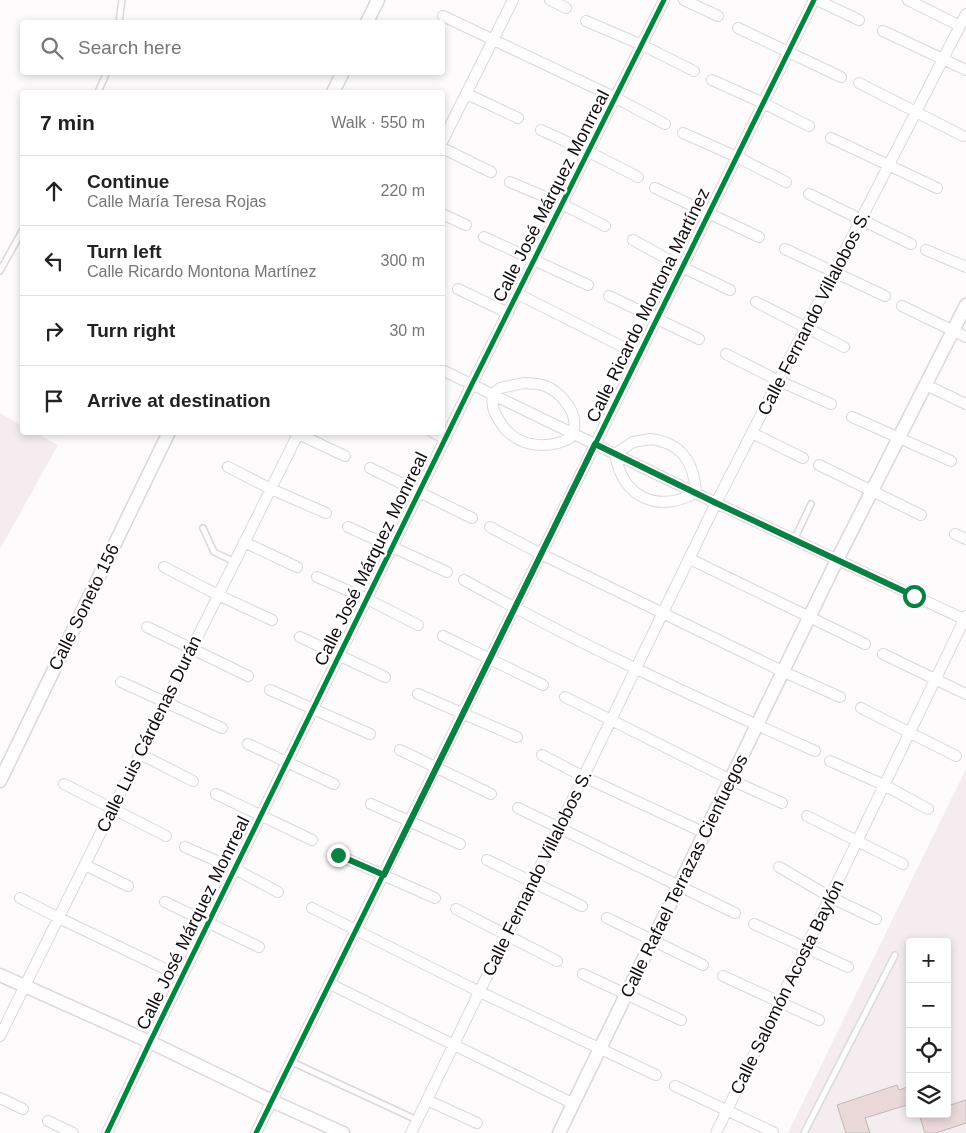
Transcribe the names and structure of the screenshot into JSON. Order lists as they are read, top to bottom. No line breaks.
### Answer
{"streets":{"street":["Calle José Márquez Monrreal","Calle Ricardo Montona Martínez","Calle Fernando Villalobos S.","Calle Soneto 156","Calle Luis Cárdenas Durán","Calle Rafael Terrazas Cienfuegos","Calle Salomón Acosta Baylón"]},"page":{"search":"Search here","heading":["7 min","Walk · 550 m"],"list":[["Continue","Calle María Teresa Rojas","220 m"],["Turn left","Calle Ricardo Montona Martínez","300 m"],["Turn right","30 m"],"Arrive at destination"],"map_buttons":["+","−"]}}
